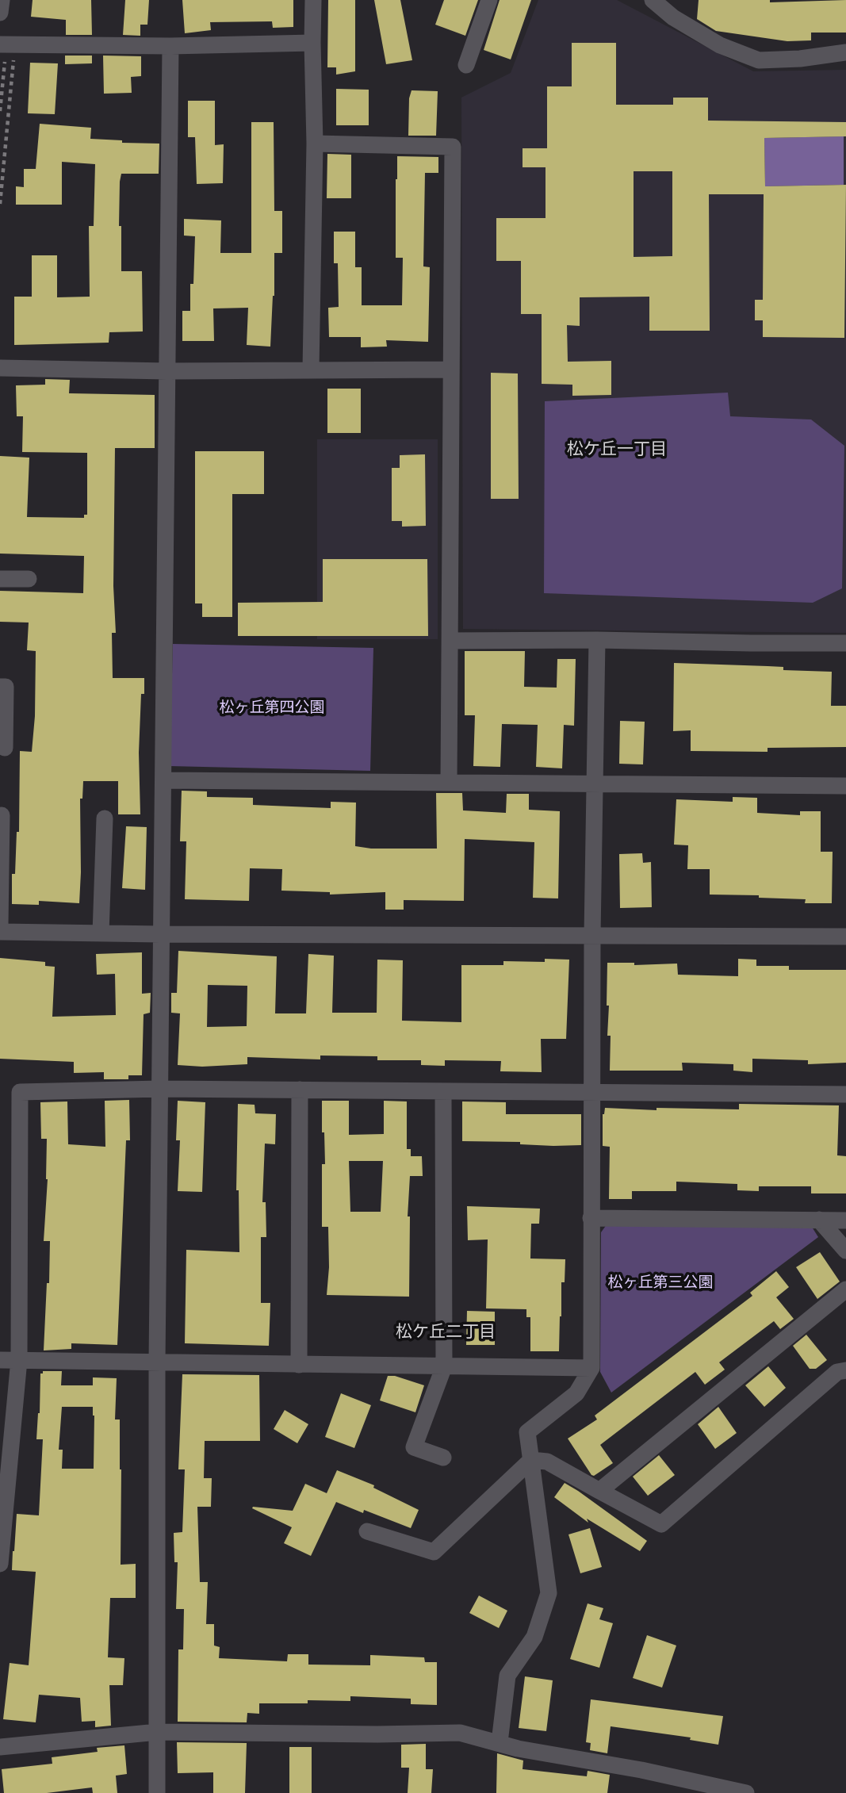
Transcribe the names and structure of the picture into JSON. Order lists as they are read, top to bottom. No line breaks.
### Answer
{"districts":["松ケ丘一丁目","松ケ丘二丁目"],"parks":["松ヶ丘第四公園","松ヶ丘第三公園"]}
